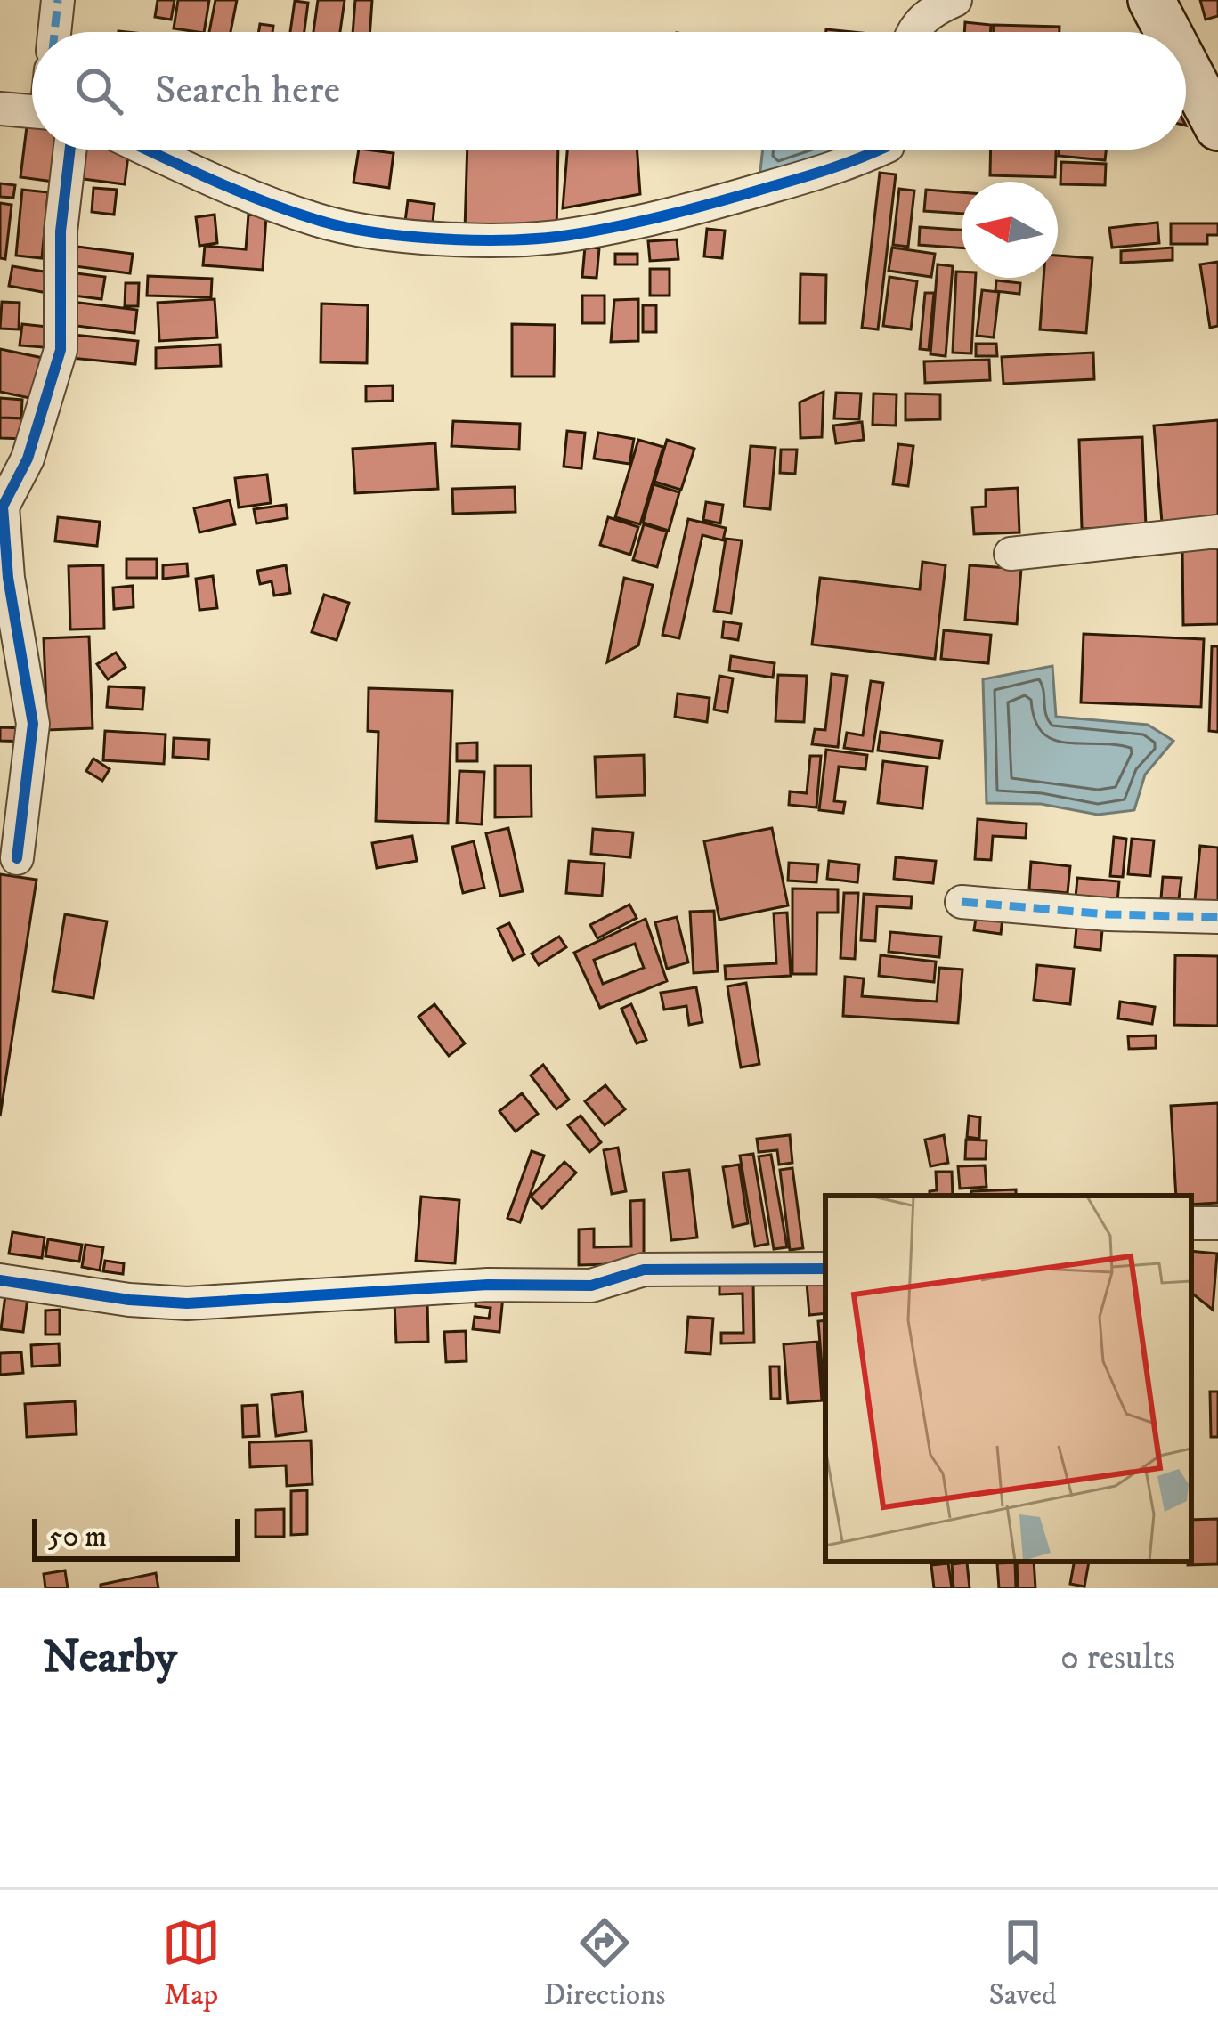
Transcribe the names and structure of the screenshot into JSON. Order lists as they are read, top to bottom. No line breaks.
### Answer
{"scale_bar":"50 m","north":"left","page":{"search":"Search here","scale":"50 m","heading":["Nearby","0 results"],"nav":["Map","Directions","Saved"]}}
